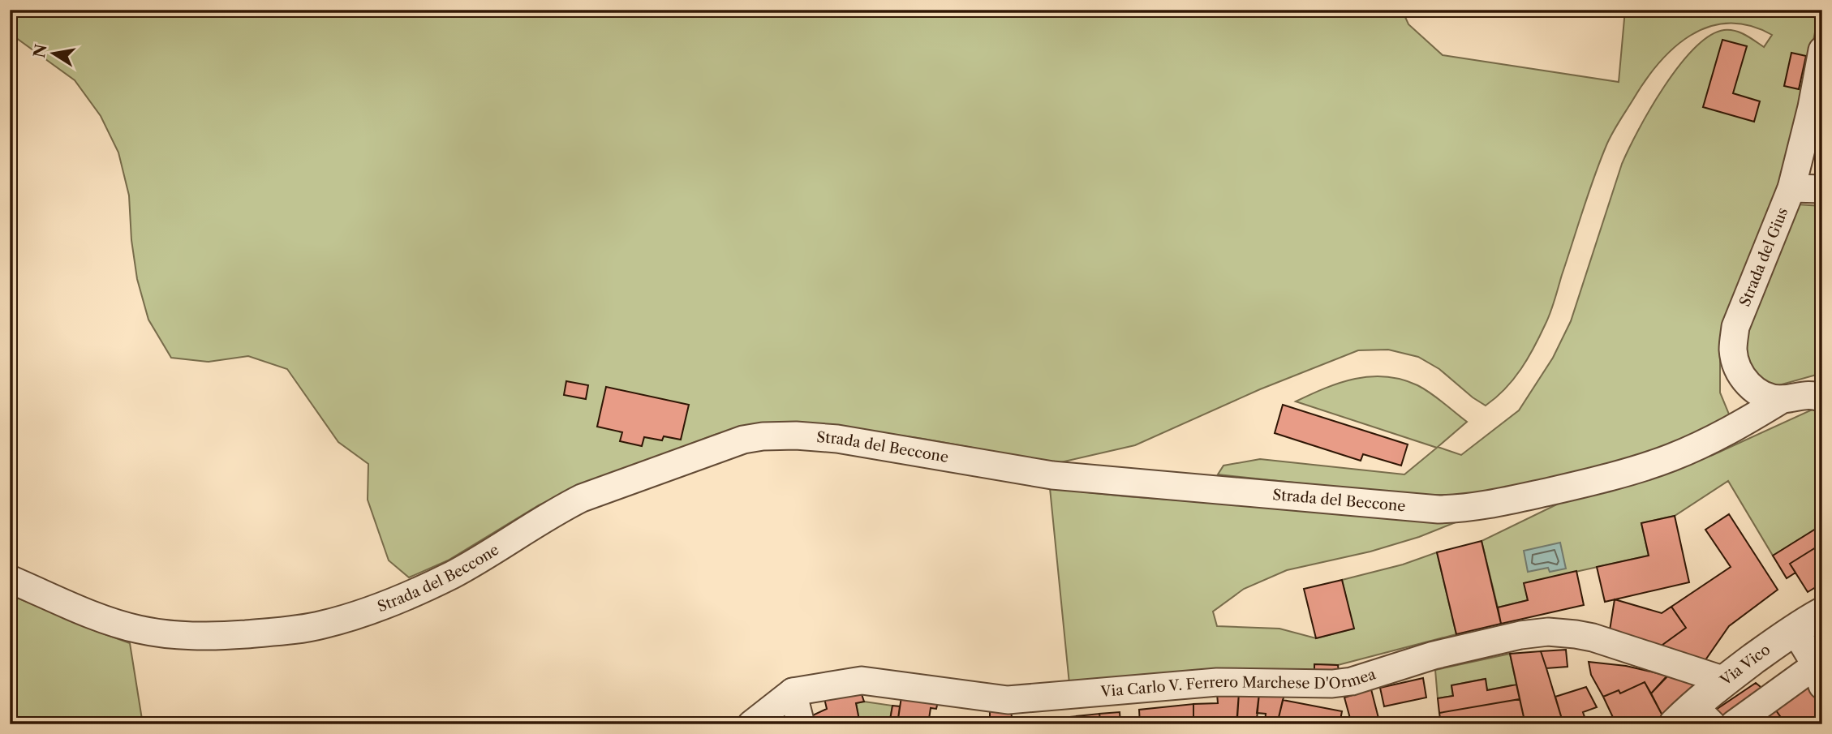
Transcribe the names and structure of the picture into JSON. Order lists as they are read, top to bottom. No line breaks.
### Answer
{"streets":{"street":["Strada del Gius","Strada del Beccone","Via Vico","Via Carlo V. Ferrero Marchese D'Ormea"]},"crossings":[["Strada del Gius","Strada del Beccone"],["Via Vico","Via Carlo V. Ferrero Marchese D'Ormea"]],"north":"left"}
